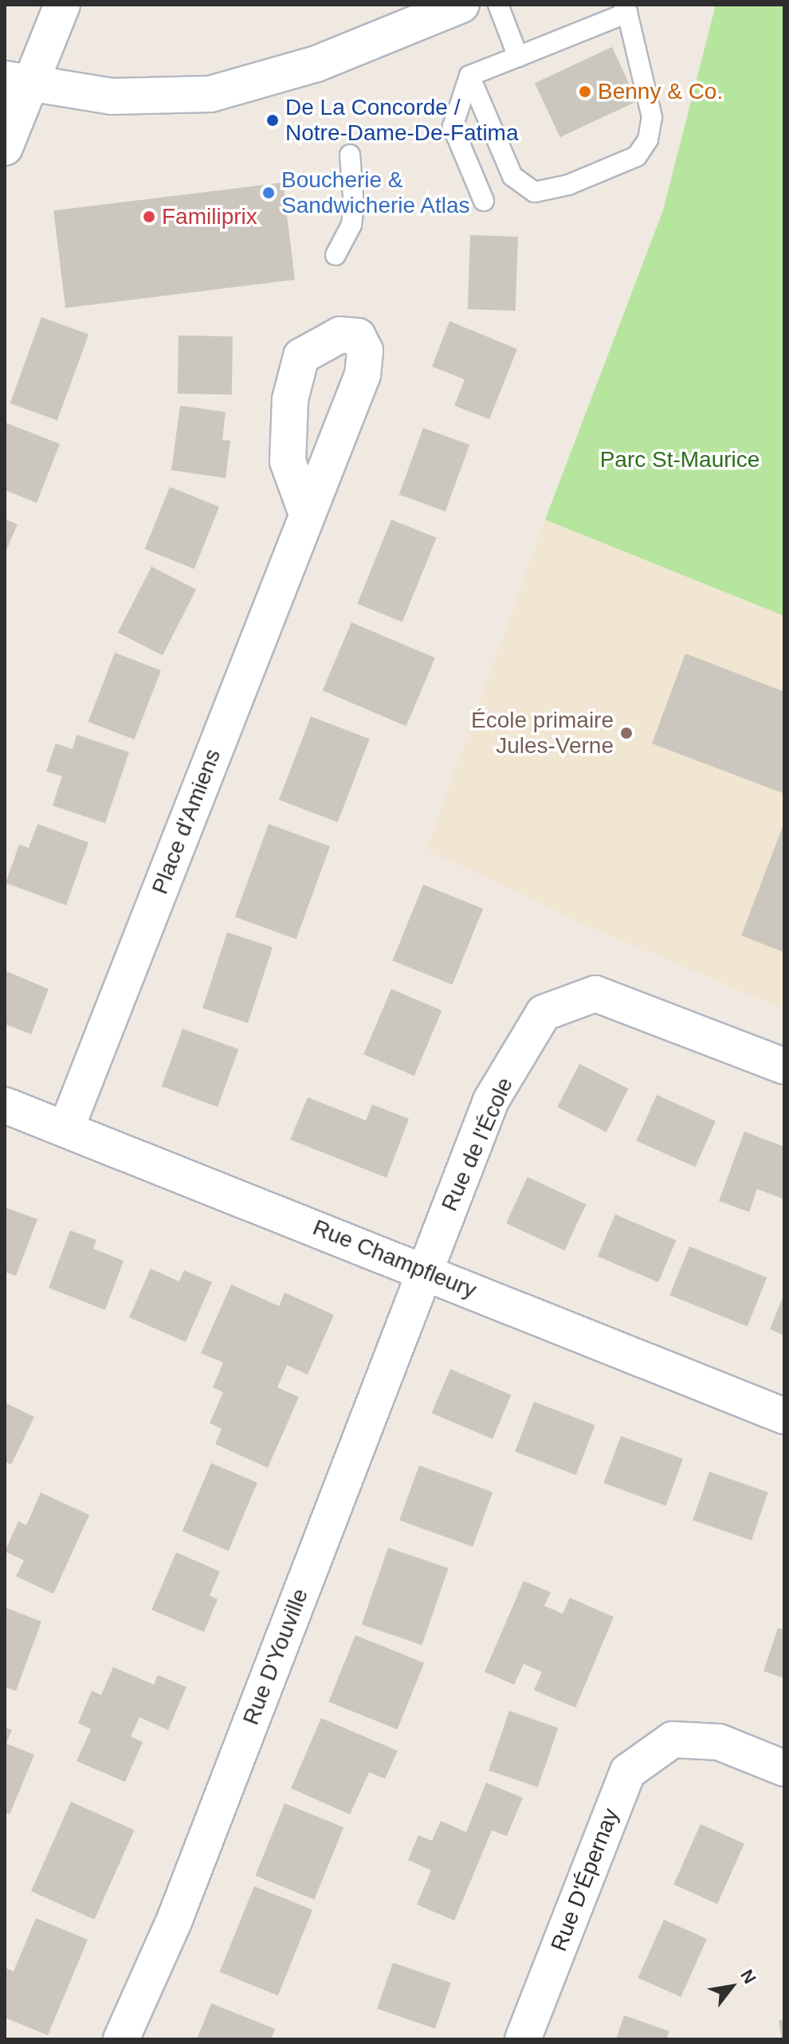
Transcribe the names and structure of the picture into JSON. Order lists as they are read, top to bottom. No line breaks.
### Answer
{"streets":{"street":["Place d'Amiens","Rue de l'École","Rue Champfleury","Rue D'Youville","Rue D'Épernay"]},"crossings":[["Place d'Amiens","Rue Champfleury"],["Rue de l'École","Rue Champfleury"],["Rue de l'École","Rue D'Youville"],["Rue Champfleury","Rue D'Youville"]],"parks":["Parc St-Maurice"],"places":["Benny & Co.","De La Concorde / Notre-Dame-De-Fatima","Boucherie & Sandwicherie Atlas","Familiprix","École primaire Jules-Verne"],"north":"top right"}
